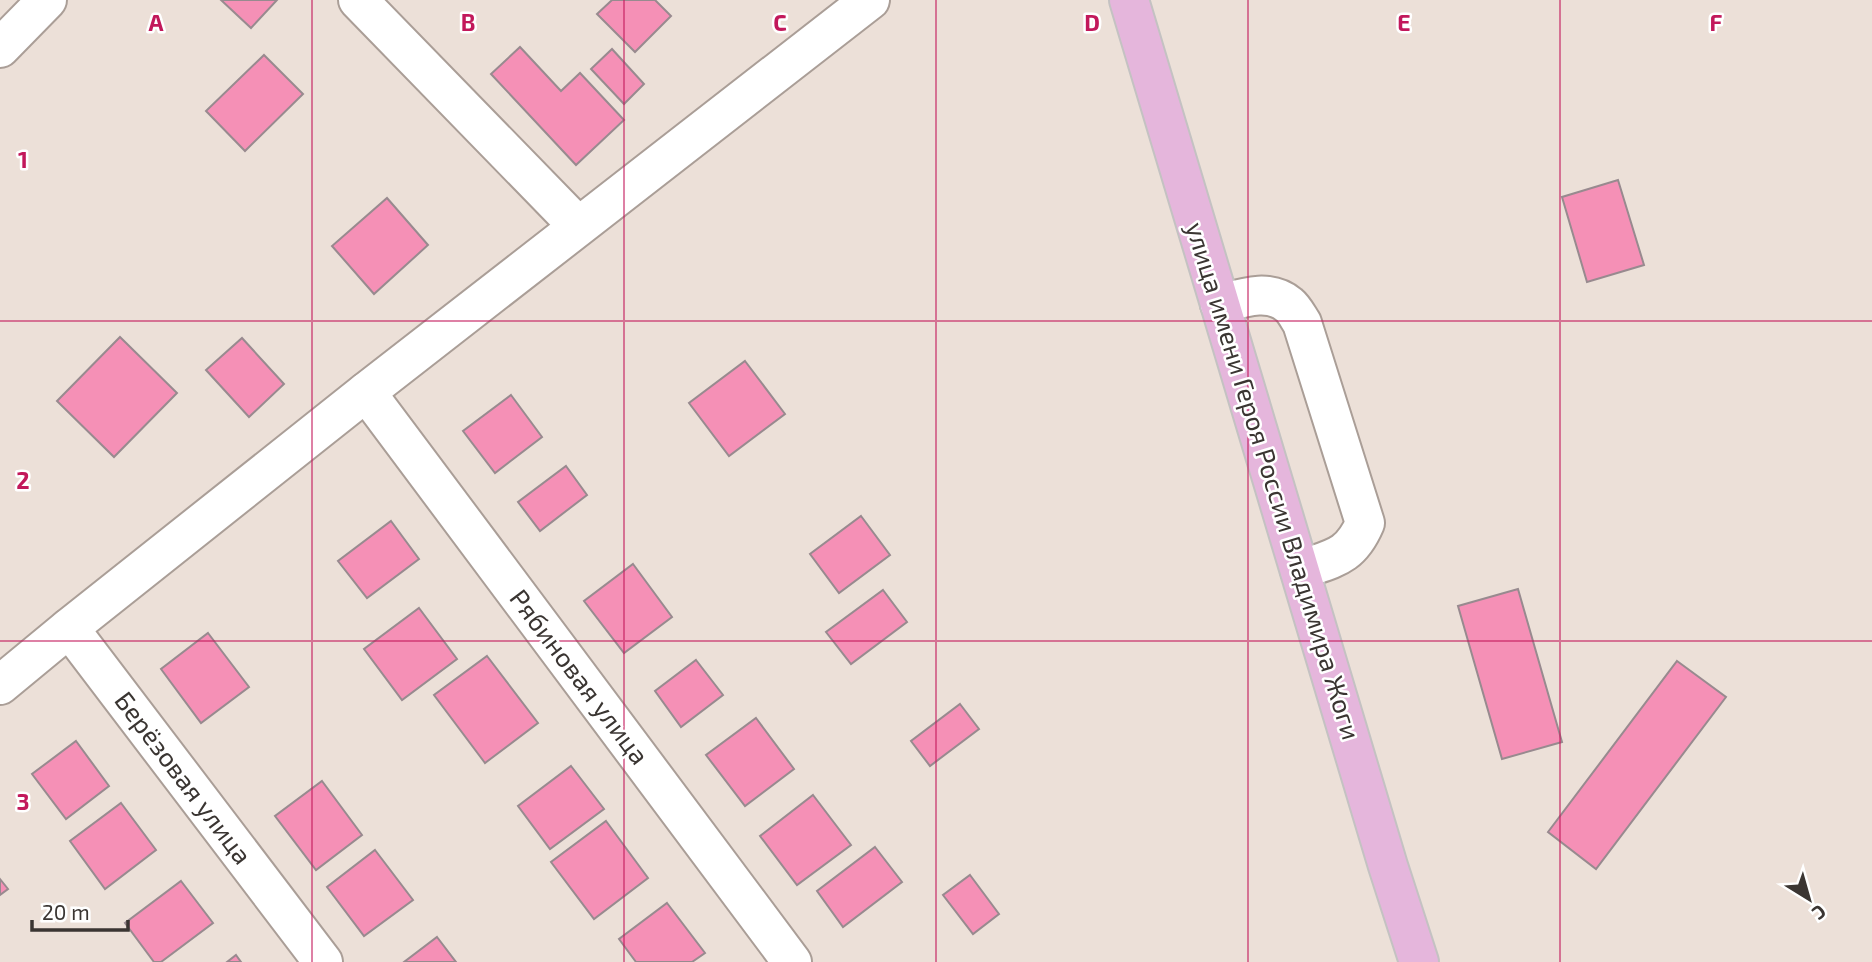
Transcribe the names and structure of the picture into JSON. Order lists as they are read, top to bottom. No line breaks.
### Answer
{"streets":{"main road":["улица имени Героя России Владимира Жоги"],"street":["Рябиновая улица","Берёзовая улица"]},"scale_bar":"20 m","north":"bottom right","grid":{"columns":["A","B","C","D","E","F"],"rows":["1","2","3"]}}
